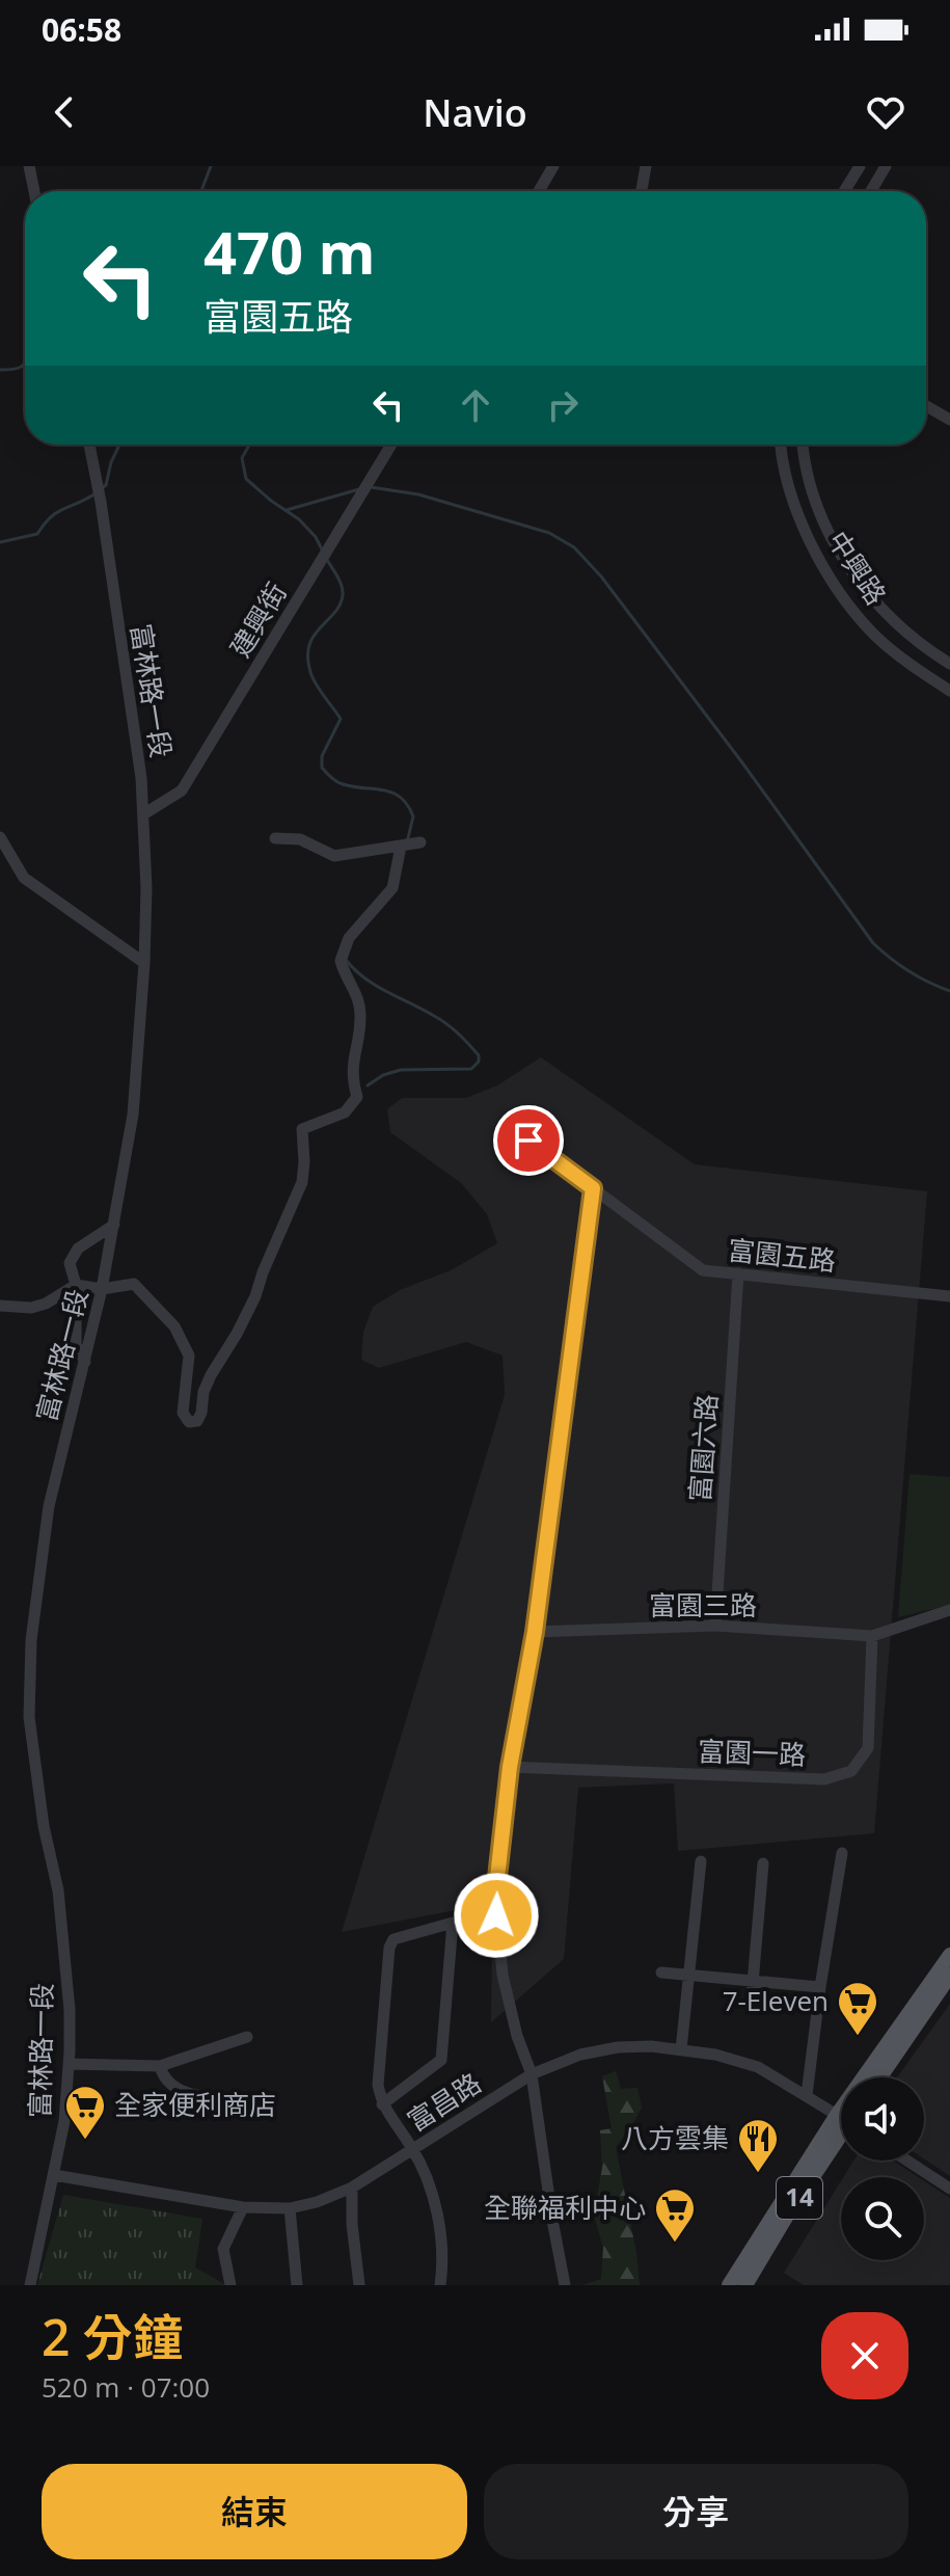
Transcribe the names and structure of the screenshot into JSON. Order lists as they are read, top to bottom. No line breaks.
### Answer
{"streets":{"main road":["14"],"street":["中興路","建興街","富林路一段","富園五路","富園六路","富園三路","富園一路","富昌路"]},"crossings":[["建興街","富林路一段"],["富林路一段","富昌路"],["富園五路","富園六路"],["富園六路","富園三路"],["富園三路","富園一路"]],"places":{"supermarket":["7-Eleven","全家便利商店","全聯福利中心"],"restaurant":["八方雲集"]},"page":{"status":"06:58","header":"Navio","turn":["470 m","富園五路"],"heading":["2 分鐘","520 m · 07:00"],"buttons":["結束","分享"]}}
